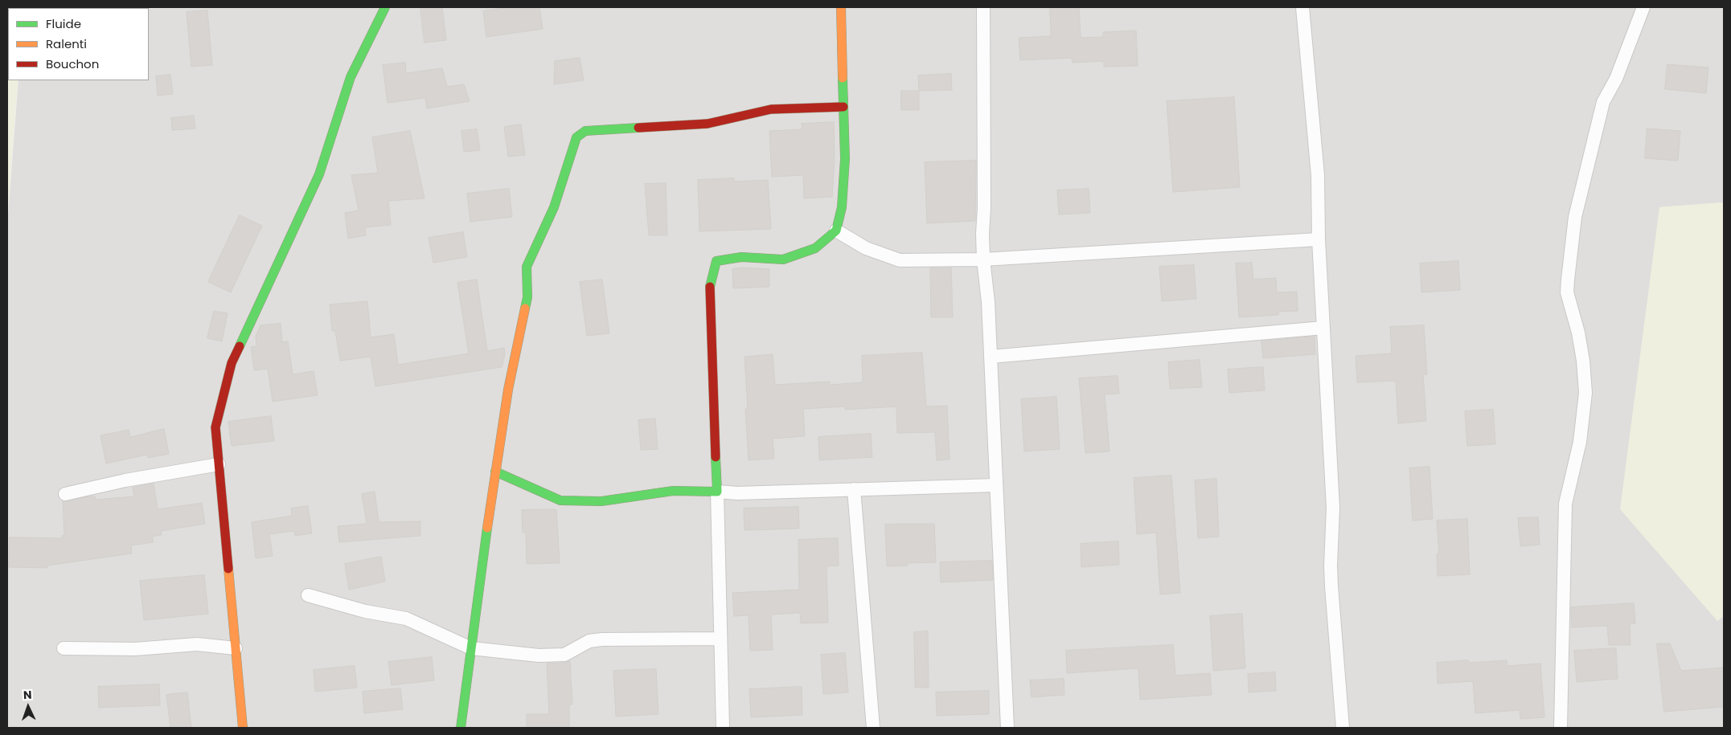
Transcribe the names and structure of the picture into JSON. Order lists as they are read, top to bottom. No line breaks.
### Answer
{"legend":["Fluide","Ralenti","Bouchon"],"north":"top"}
